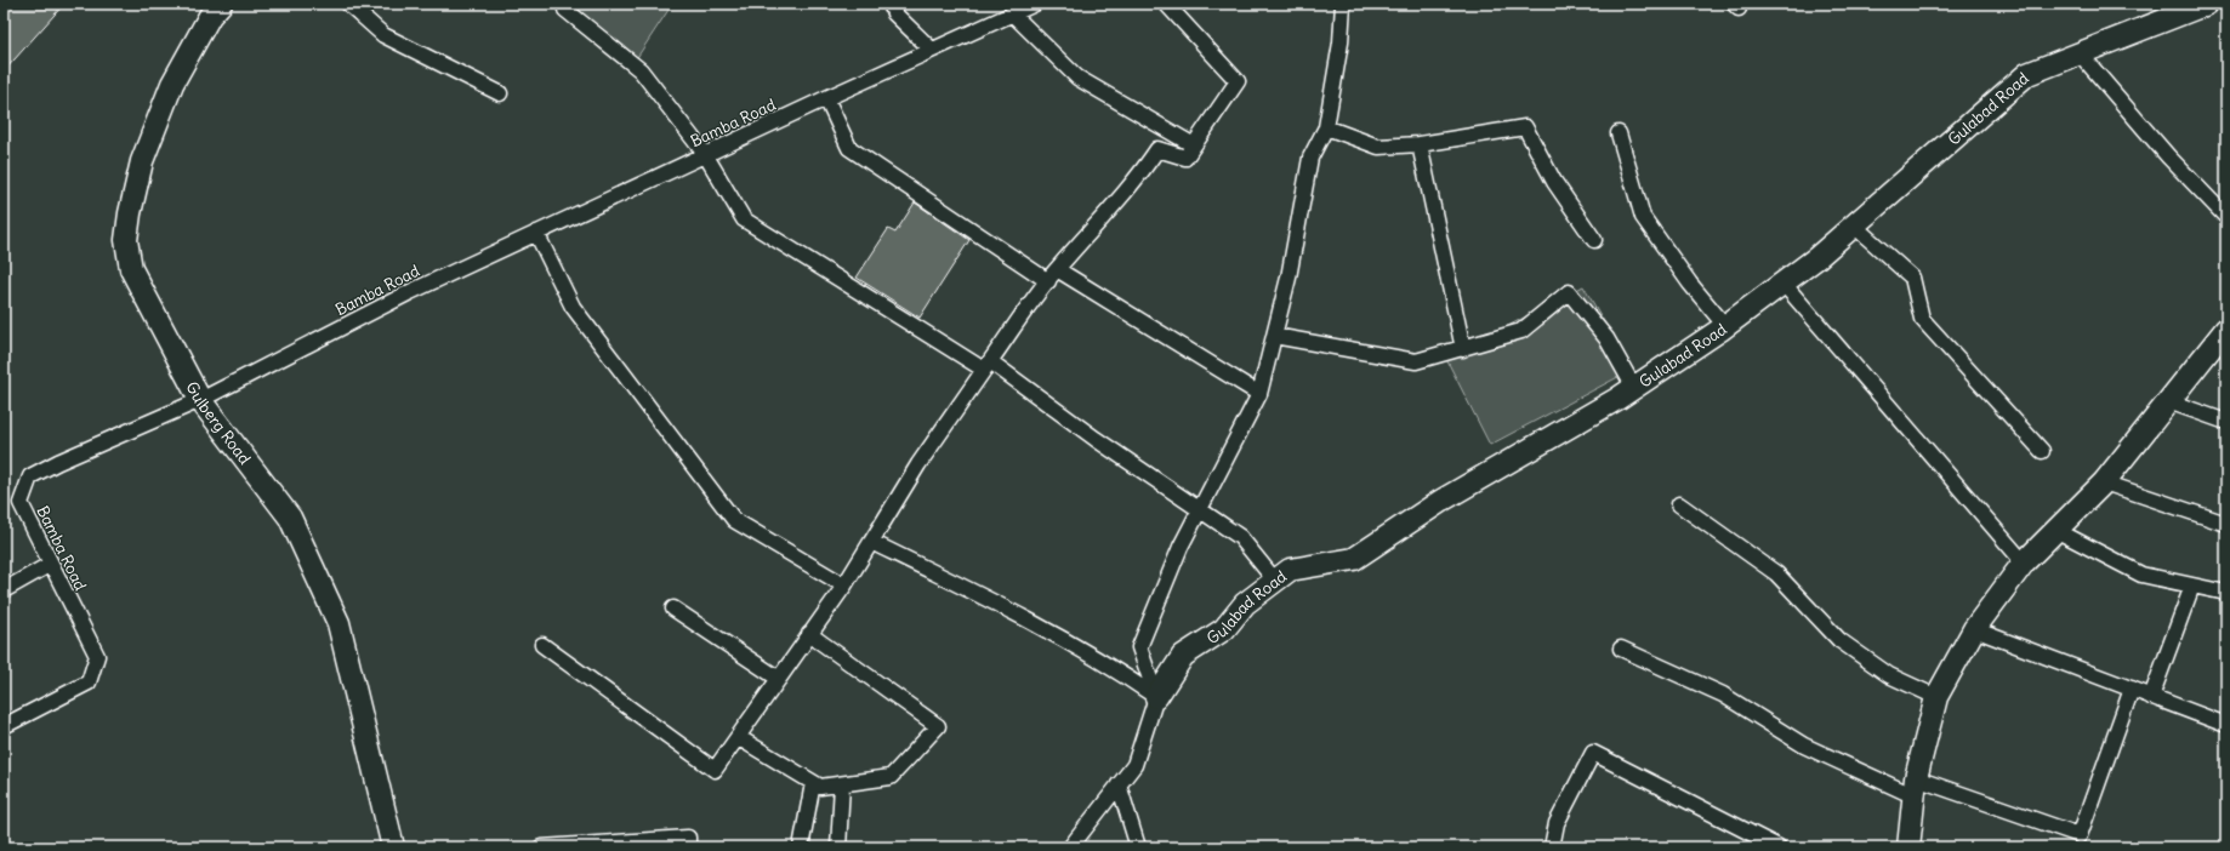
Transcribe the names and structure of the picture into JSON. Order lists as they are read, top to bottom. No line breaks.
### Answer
{"streets":{"street":["Gulabad Road","Bamba Road","Gulberg Road"]},"crossings":[["Bamba Road","Gulberg Road"]]}
